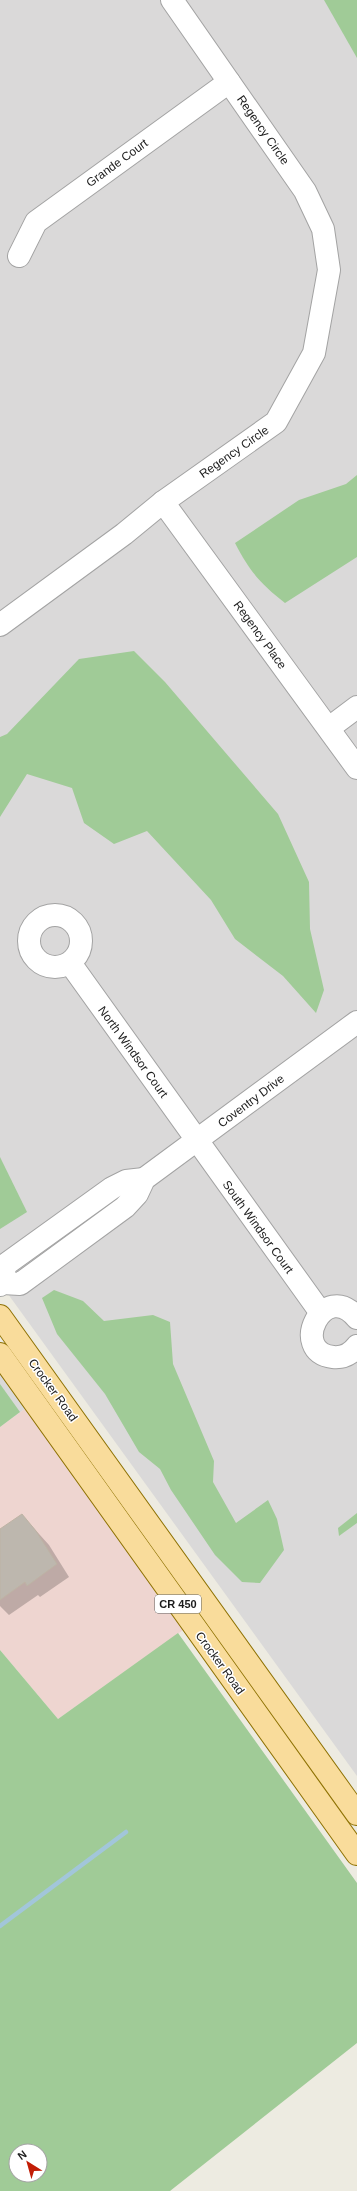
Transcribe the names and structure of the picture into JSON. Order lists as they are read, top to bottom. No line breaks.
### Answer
{"streets":{"main road":["Crocker Road","CR 450"],"street":["Regency Circle","Grande Court","Regency Place","North Windsor Court","Coventry Drive","South Windsor Court"]},"crossings":[["Regency Circle","Grande Court"],["Regency Circle","Regency Place"],["North Windsor Court","Coventry Drive"],["North Windsor Court","South Windsor Court"],["Coventry Drive","South Windsor Court"]],"north":"top left"}
